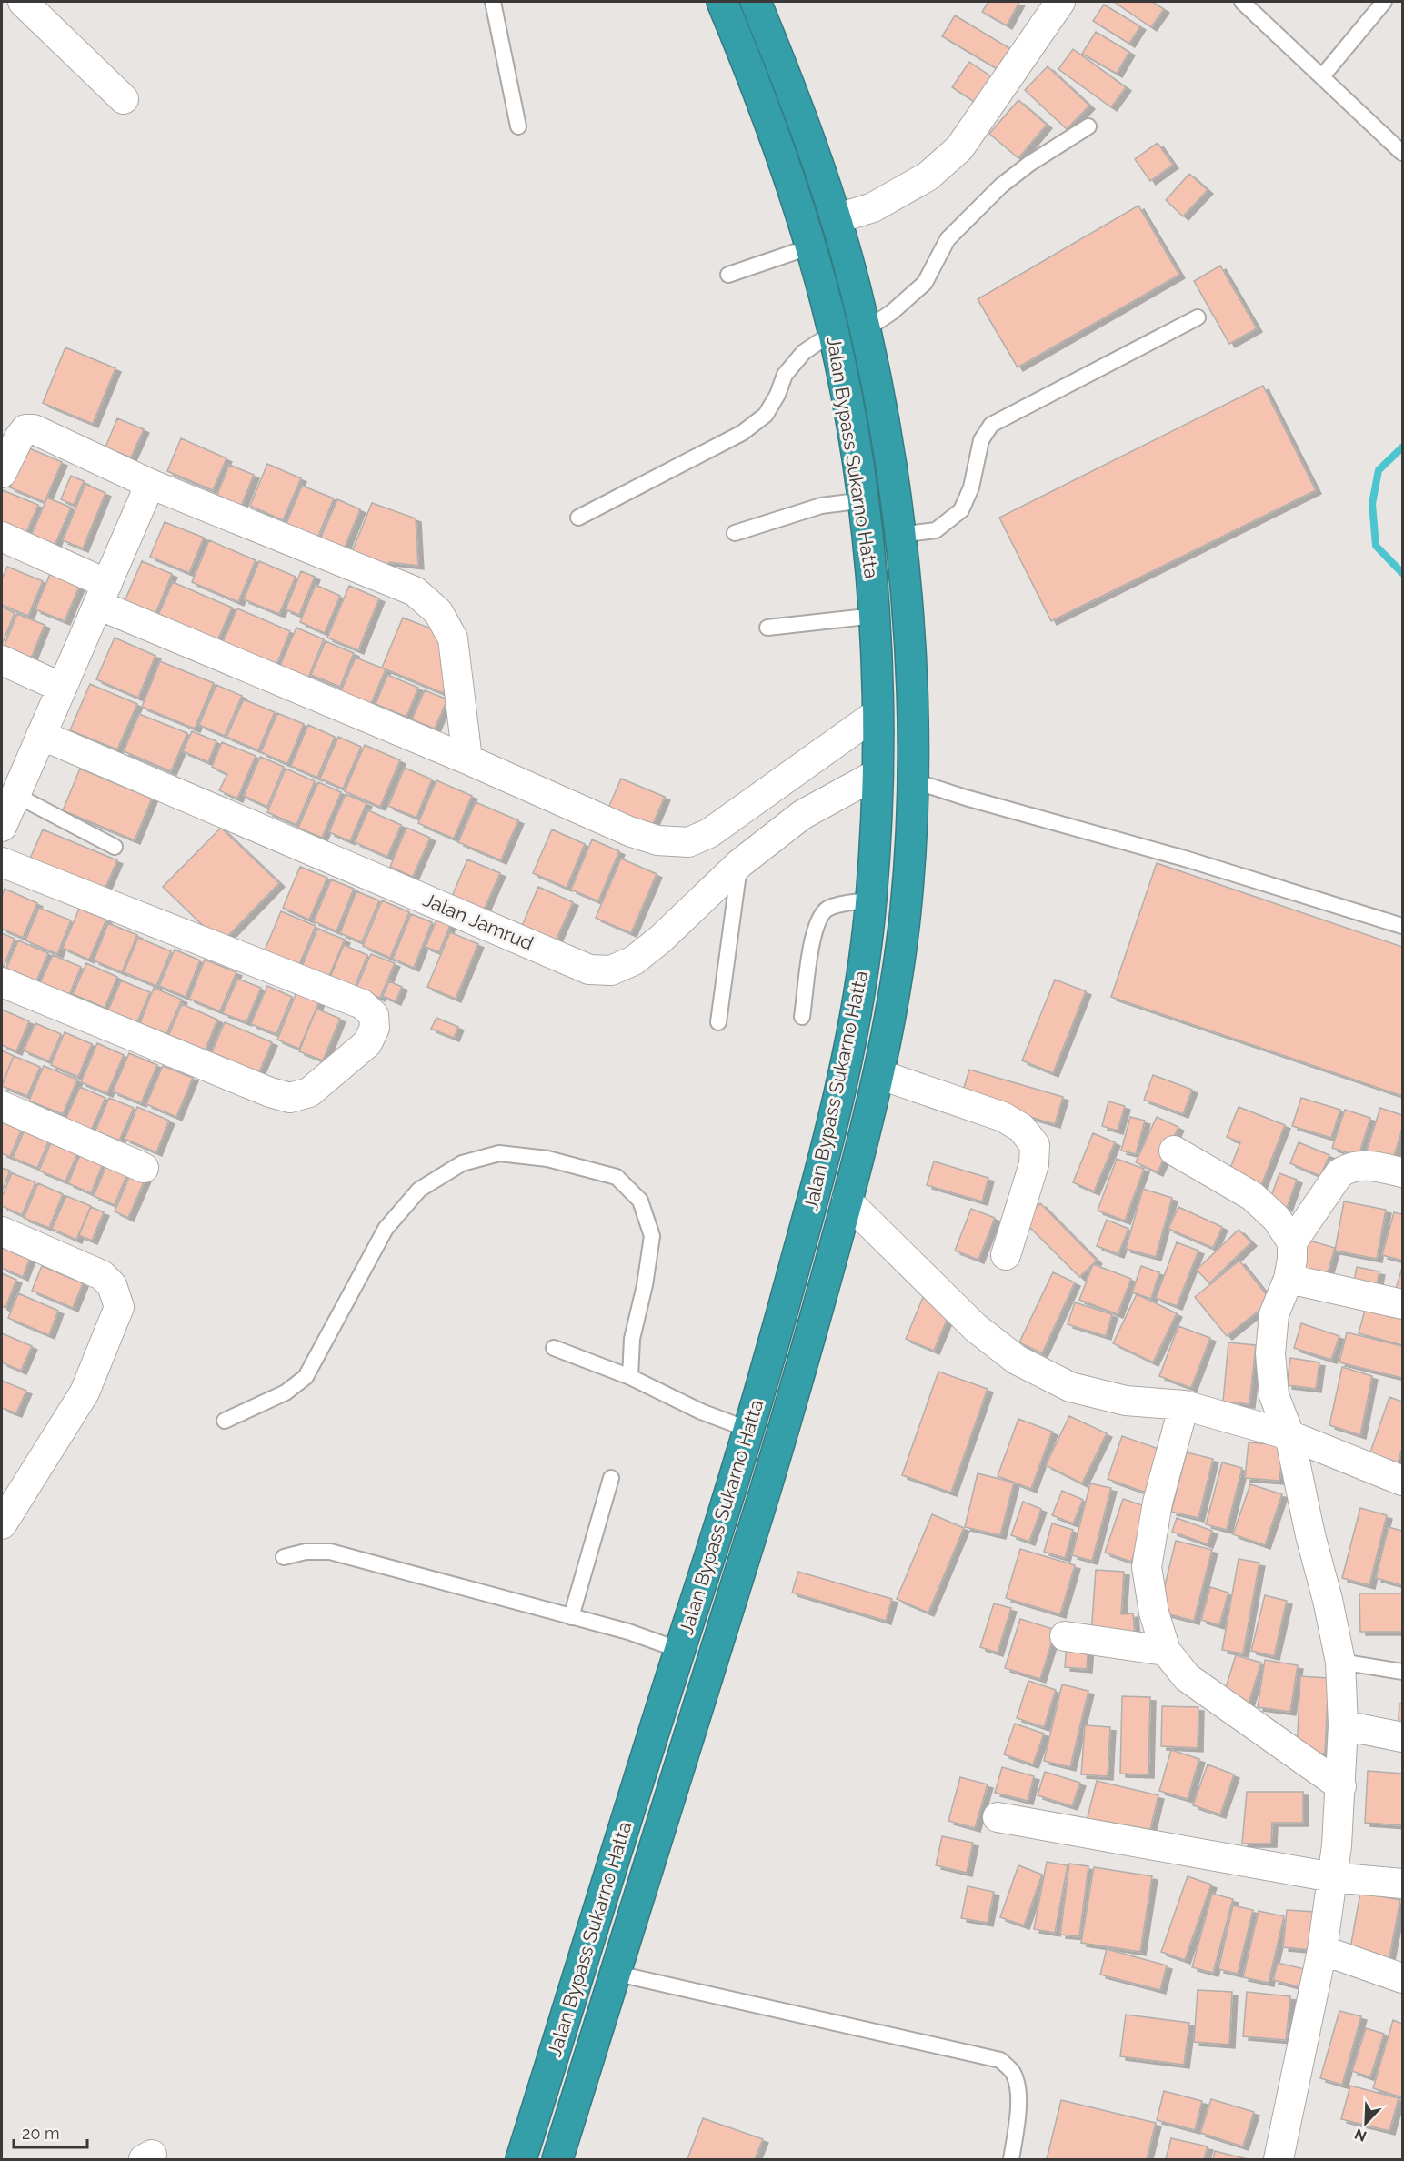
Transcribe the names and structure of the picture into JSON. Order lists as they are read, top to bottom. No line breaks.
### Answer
{"streets":{"highway":["Jalan Bypass Sukarno Hatta"],"street":["Jalan Jamrud"]},"crossings":[["Jalan Bypass Sukarno Hatta","Jalan Jamrud"]],"scale_bar":"20 m","north":"bottom left"}
